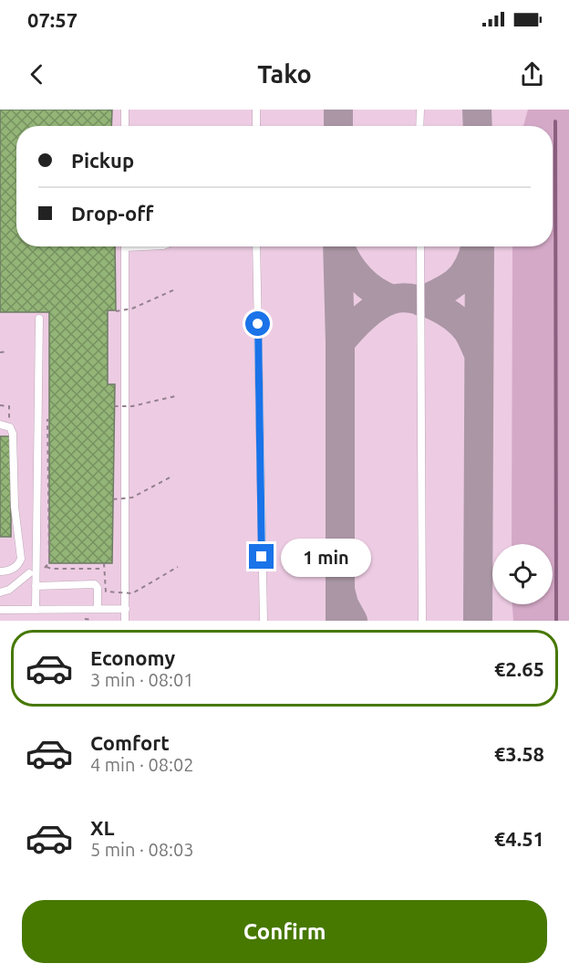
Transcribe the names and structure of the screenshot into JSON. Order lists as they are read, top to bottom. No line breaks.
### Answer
{"page":{"status":"07:57","header":"Tako","banner":["Pickup","Drop-off"],"bubble":"1 min","list":[{"name":"Economy","note":"3 min · 08:01","value":"€2.65"},{"name":"Comfort","note":"4 min · 08:02","value":"€3.58"},{"name":"XL","note":"5 min · 08:03","value":"€4.51"}],"buttons":"Confirm"}}
